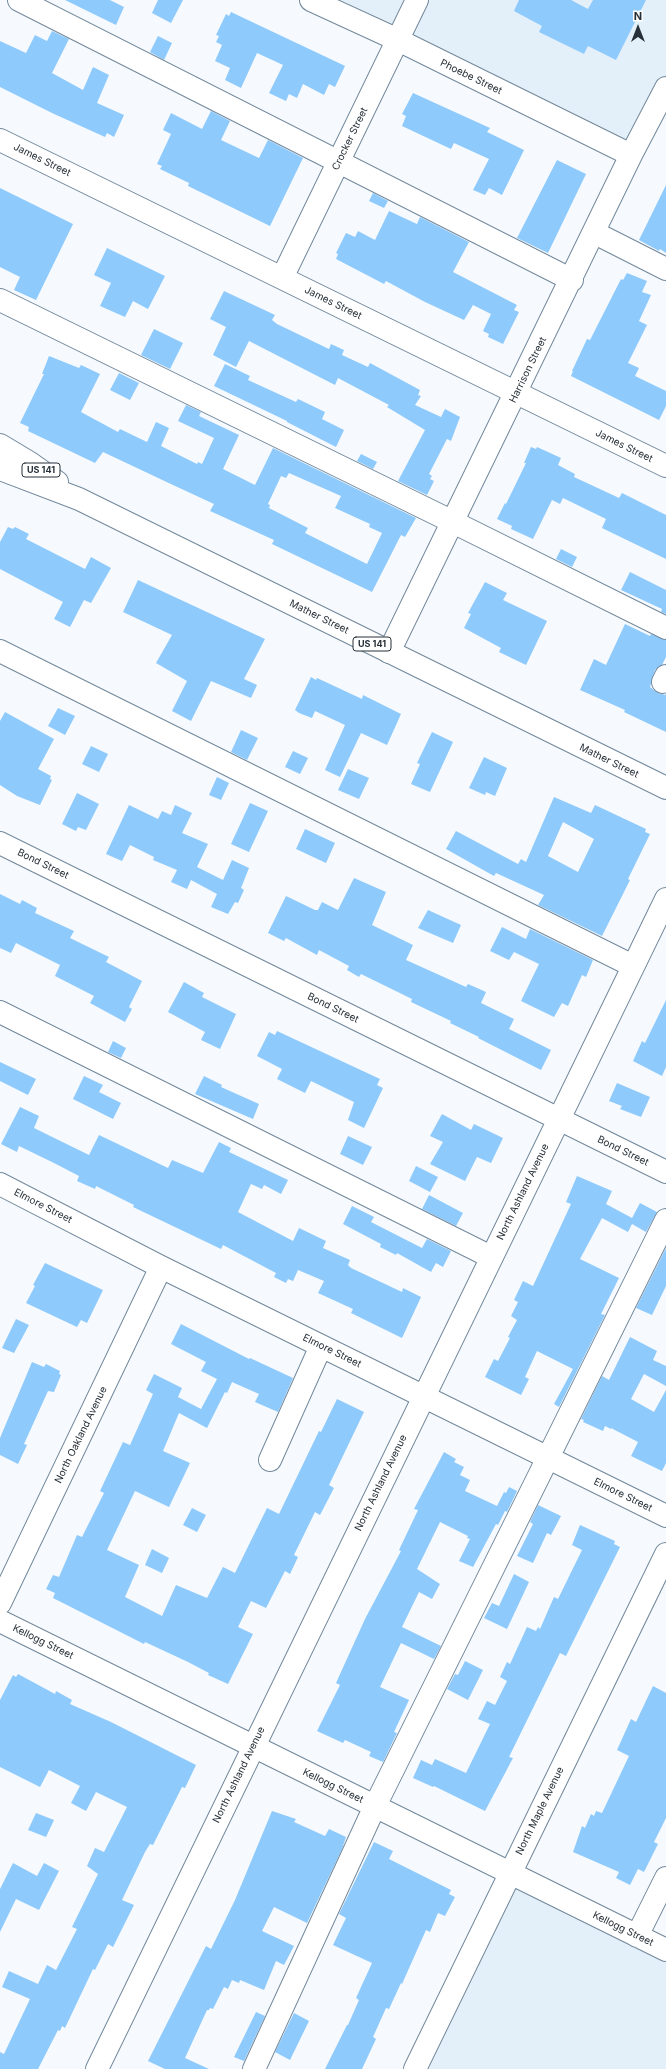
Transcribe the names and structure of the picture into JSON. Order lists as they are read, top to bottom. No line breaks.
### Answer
{"streets":{"street":["Phoebe Street","Crocker Street","James Street","Harrison Street","US 141","Mather Street","Bond Street","North Ashland Avenue","Elmore Street","North Oakland Avenue","Kellogg Street","North Maple Avenue"]},"crossings":[["Phoebe Street","Crocker Street"],["Phoebe Street","Harrison Street"],["Crocker Street","James Street"],["James Street","Harrison Street"],["Harrison Street","Mather Street"],["Bond Street","North Ashland Avenue"],["North Ashland Avenue","Elmore Street"],["North Ashland Avenue","Kellogg Street"],["Elmore Street","North Oakland Avenue"],["Kellogg Street","North Maple Avenue"]],"north":"top"}
